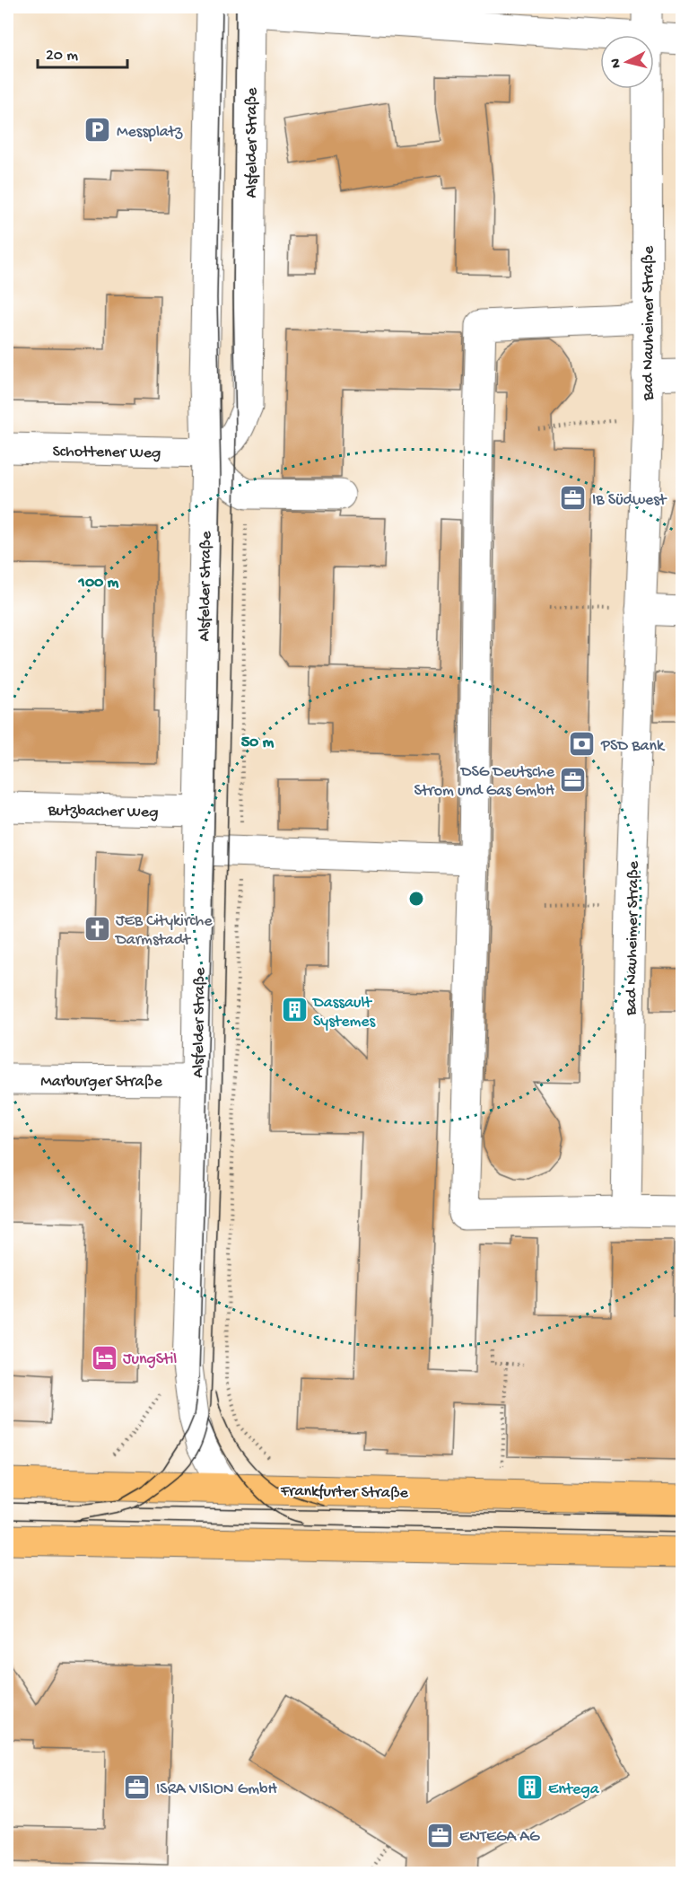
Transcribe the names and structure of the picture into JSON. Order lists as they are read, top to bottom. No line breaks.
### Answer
{"streets":{"main road":["Frankfurter Straße"],"street":["Alsfelder Straße","Bad Nauheimer Straße","Schottener Weg","Butzbacher Weg","Marburger Straße"]},"crossings":[["Alsfelder Straße","Schottener Weg"],["Alsfelder Straße","Butzbacher Weg"],["Alsfelder Straße","Marburger Straße"],["Alsfelder Straße","Frankfurter Straße"]],"places":{"parking":["Messplatz"],"office":["IB Südwest","DSG Deutsche Strom und Gas GmbH","ISRA VISION GmbH","ENTEGA AG"],"bank":["PSD Bank"],"church":["JEB Citykirche Darmstadt"],"building":["Dassault Systemes","Entega"],"hotel":["JungStil"]},"scale_bar":"20 m","north":"left","rings":["100 m","50 m"]}
